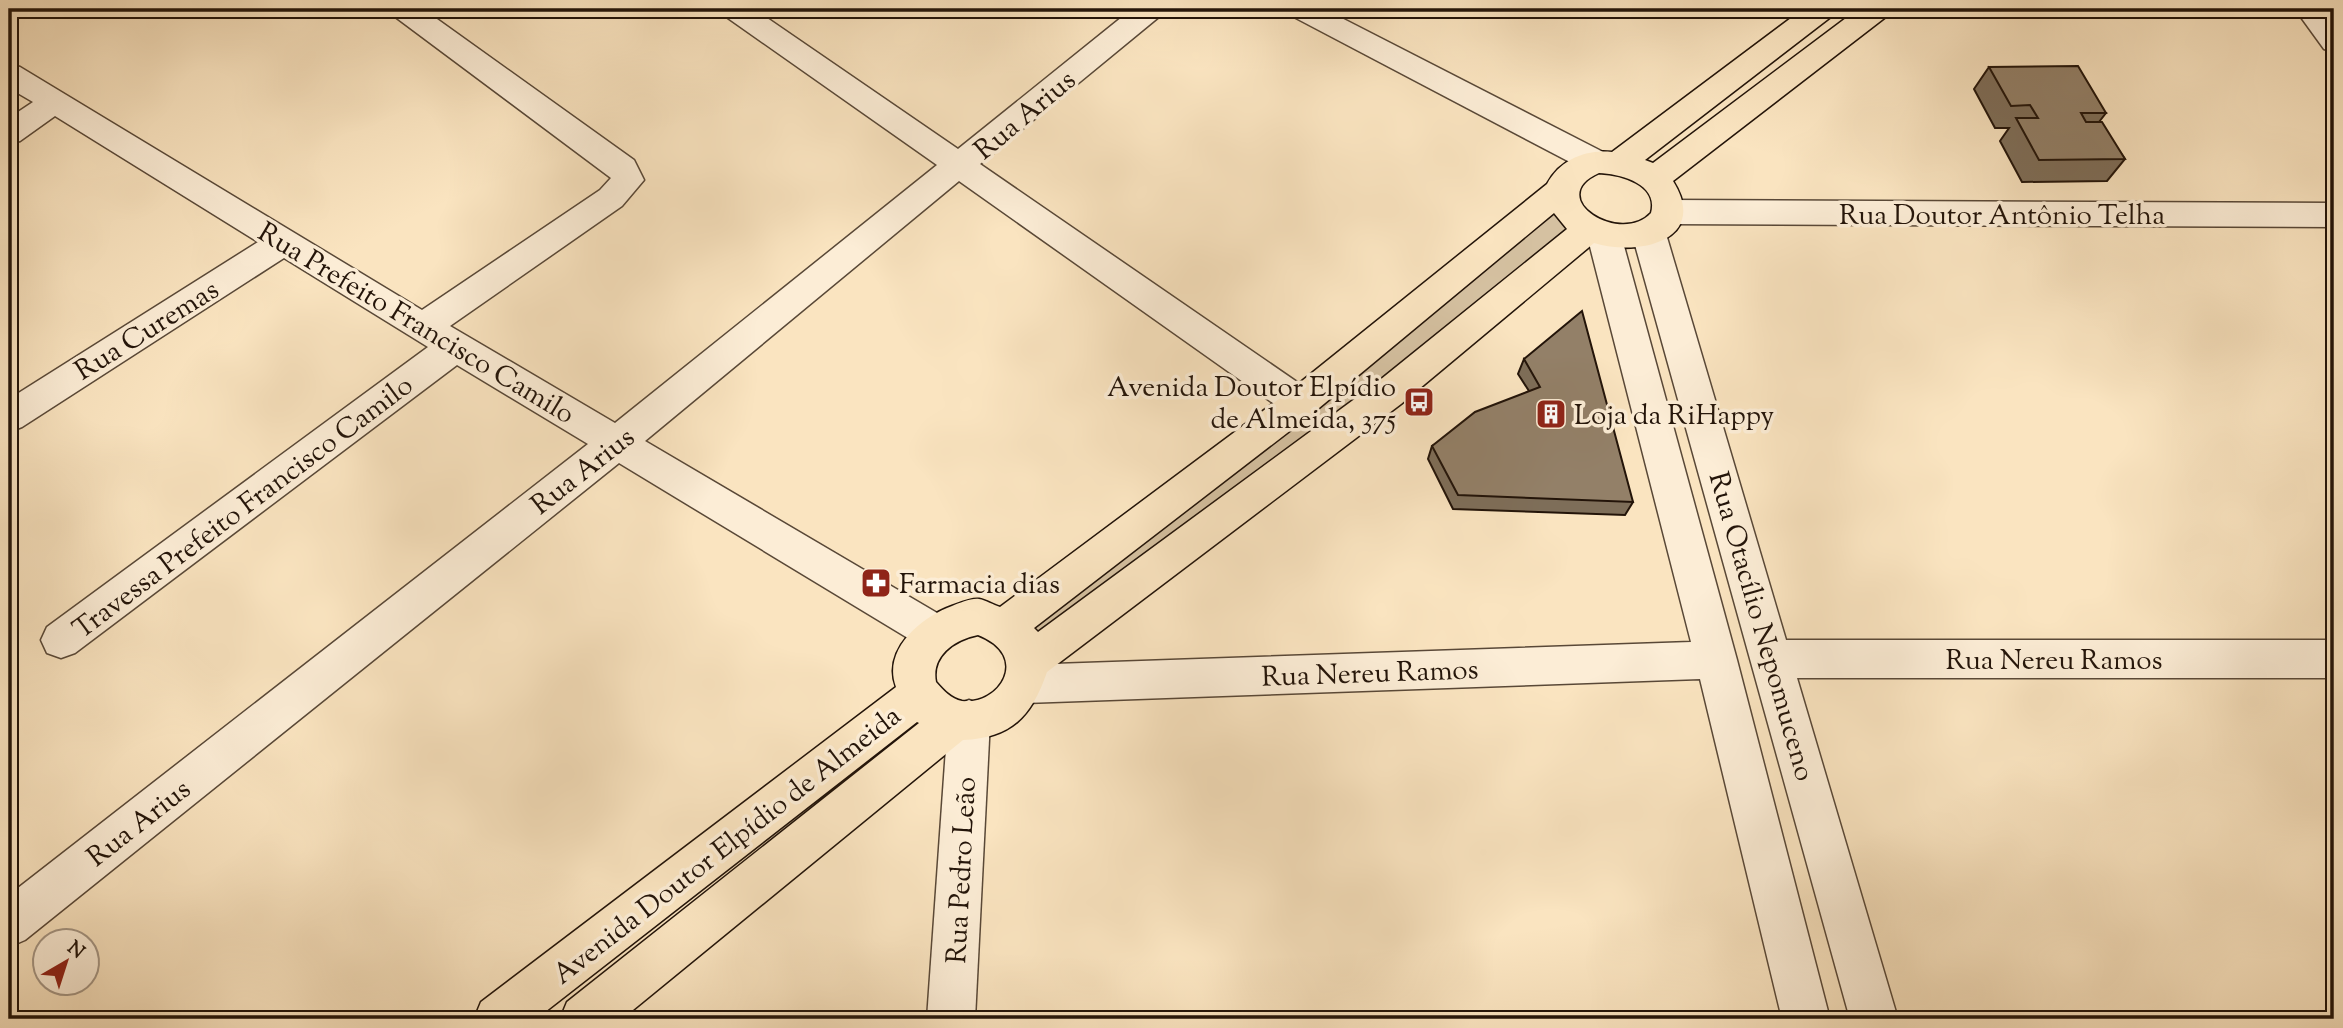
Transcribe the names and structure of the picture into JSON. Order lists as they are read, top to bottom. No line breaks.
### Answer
{"streets":{"main road":["Avenida Doutor Elpídio de Almeida"],"street":["Rua Arius","Rua Doutor Antônio Telha","Rua Prefeito Francisco Camilo","Rua Curemas","Travessa Prefeito Francisco Camilo","Rua Otacílio Nepomuceno","Rua Nereu Ramos","Rua Pedro Leão"]},"crossings":[["Rua Arius","Rua Prefeito Francisco Camilo"],["Rua Doutor Antônio Telha","Rua Otacílio Nepomuceno"],["Rua Prefeito Francisco Camilo","Rua Curemas"],["Rua Prefeito Francisco Camilo","Travessa Prefeito Francisco Camilo"],["Rua Prefeito Francisco Camilo","Rua Nereu Ramos"],["Rua Prefeito Francisco Camilo","Avenida Doutor Elpídio de Almeida"],["Rua Prefeito Francisco Camilo","Rua Pedro Leão"],["Rua Otacílio Nepomuceno","Rua Nereu Ramos"],["Rua Nereu Ramos","Avenida Doutor Elpídio de Almeida"],["Rua Nereu Ramos","Rua Pedro Leão"],["Avenida Doutor Elpídio de Almeida","Rua Pedro Leão"]],"places":{"bus stop":["Avenida Doutor Elpídio de Almeida, 375"],"building":["Loja da RiHappy"],"pharmacy":["Farmacia dias"]},"north":"top right"}
